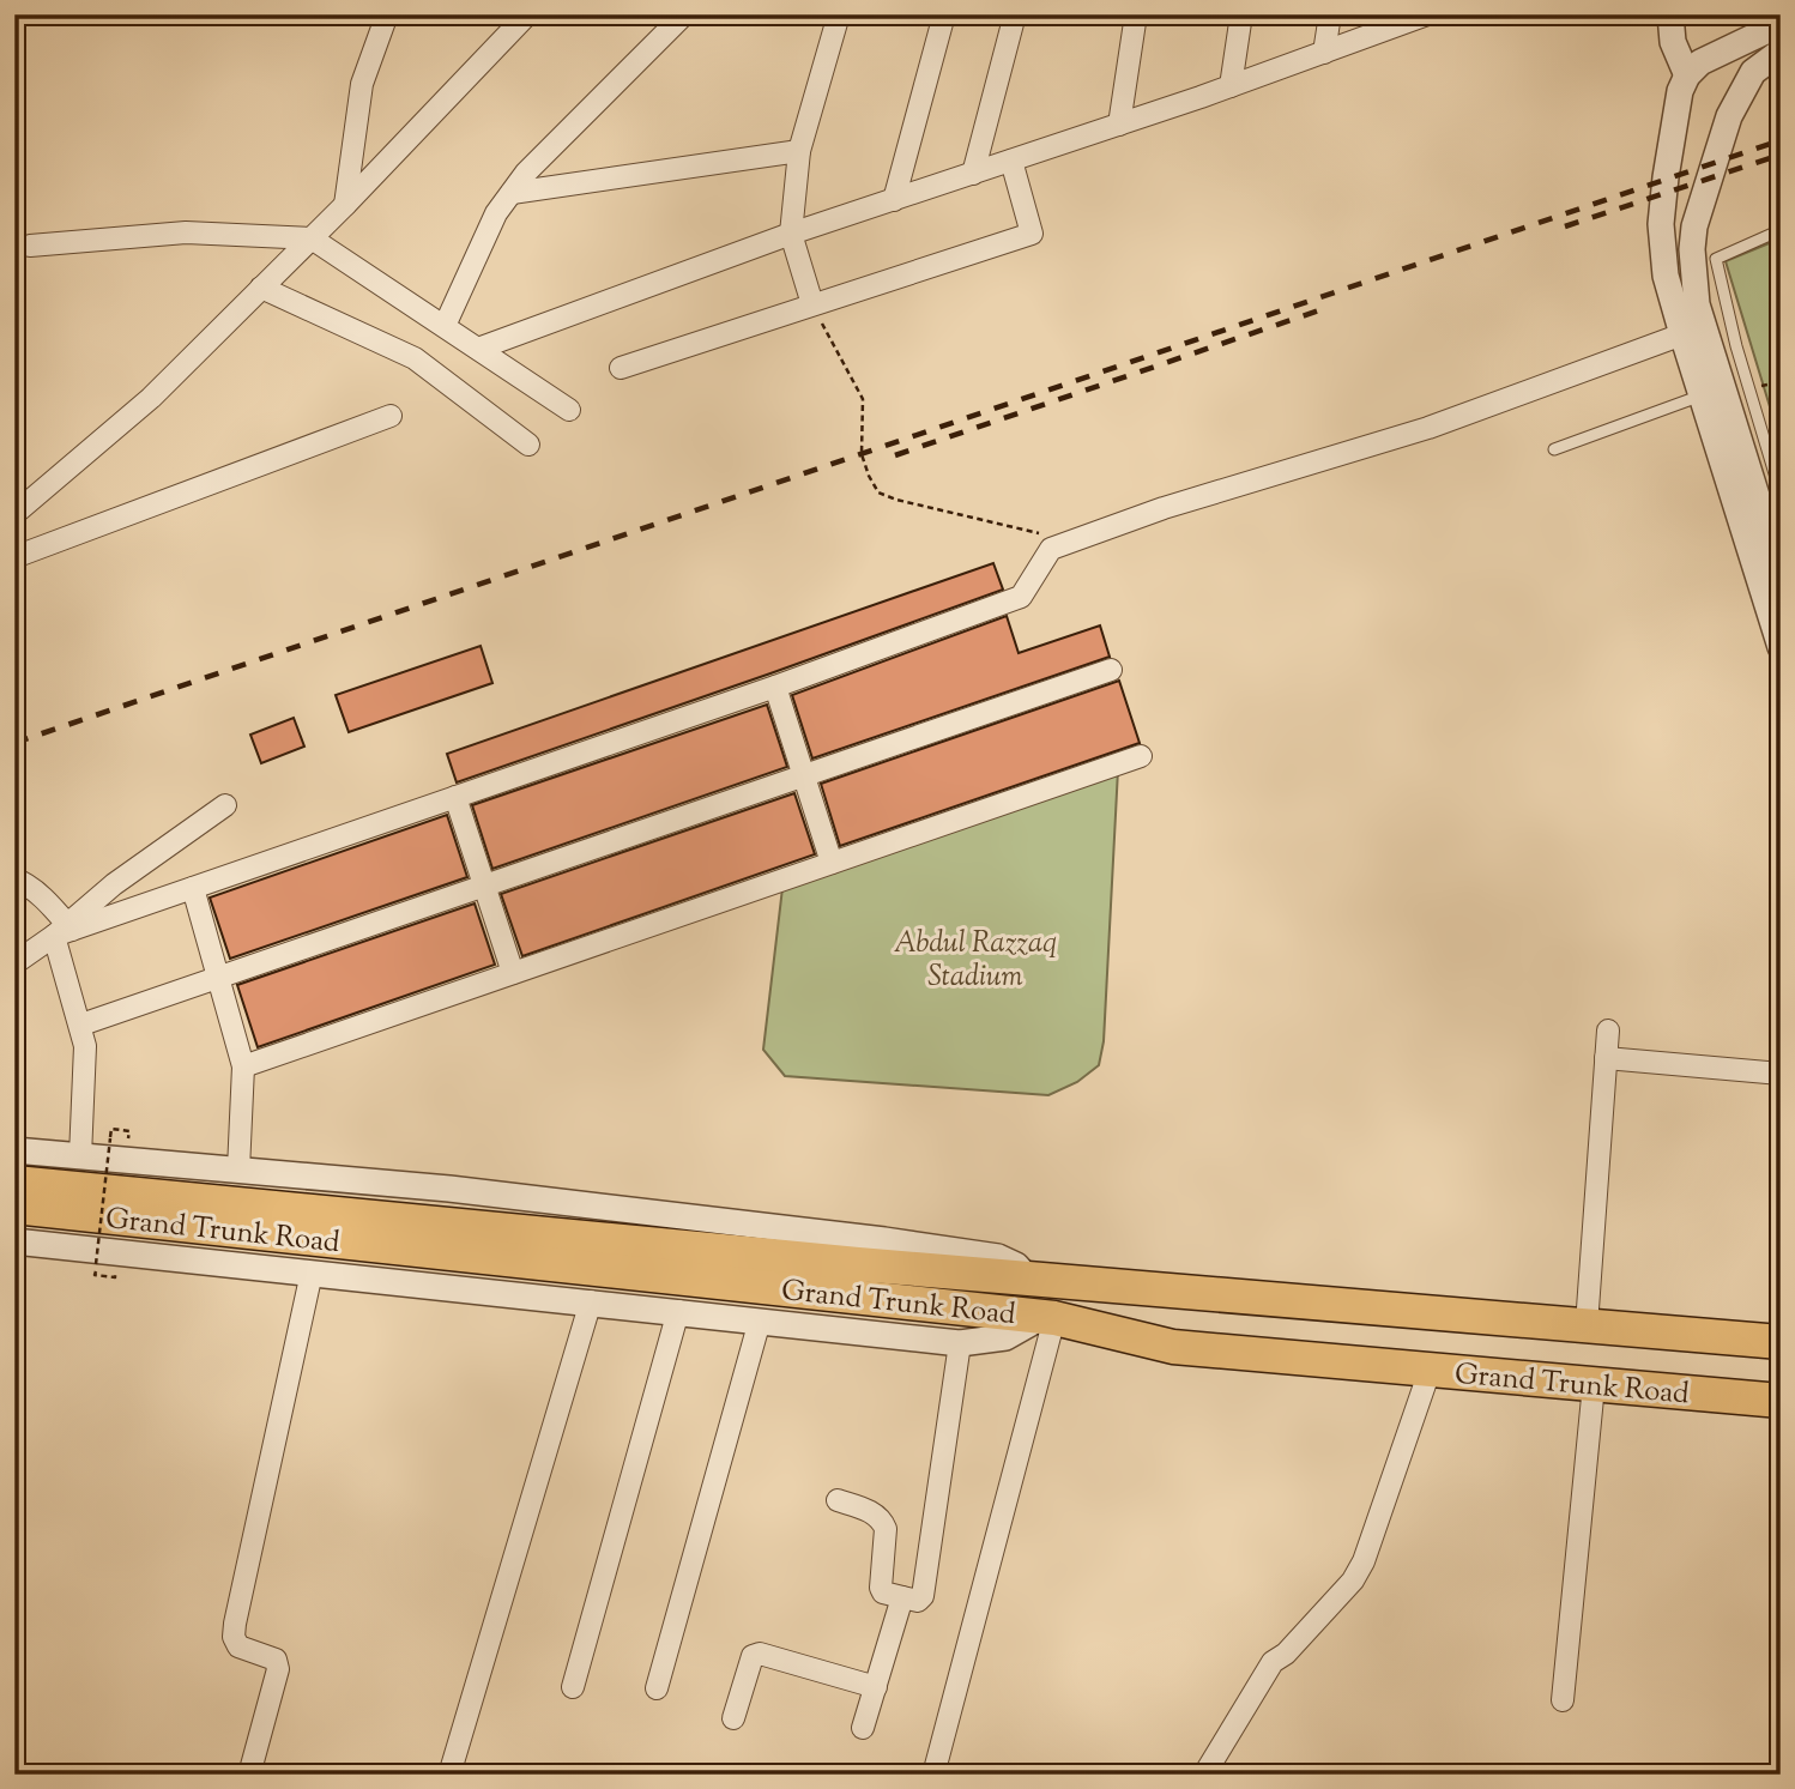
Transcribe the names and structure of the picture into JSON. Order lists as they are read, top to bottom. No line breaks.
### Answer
{"streets":{"highway":["Grand Trunk Road"]},"parks":["Abdul Razzaq Stadium"]}
